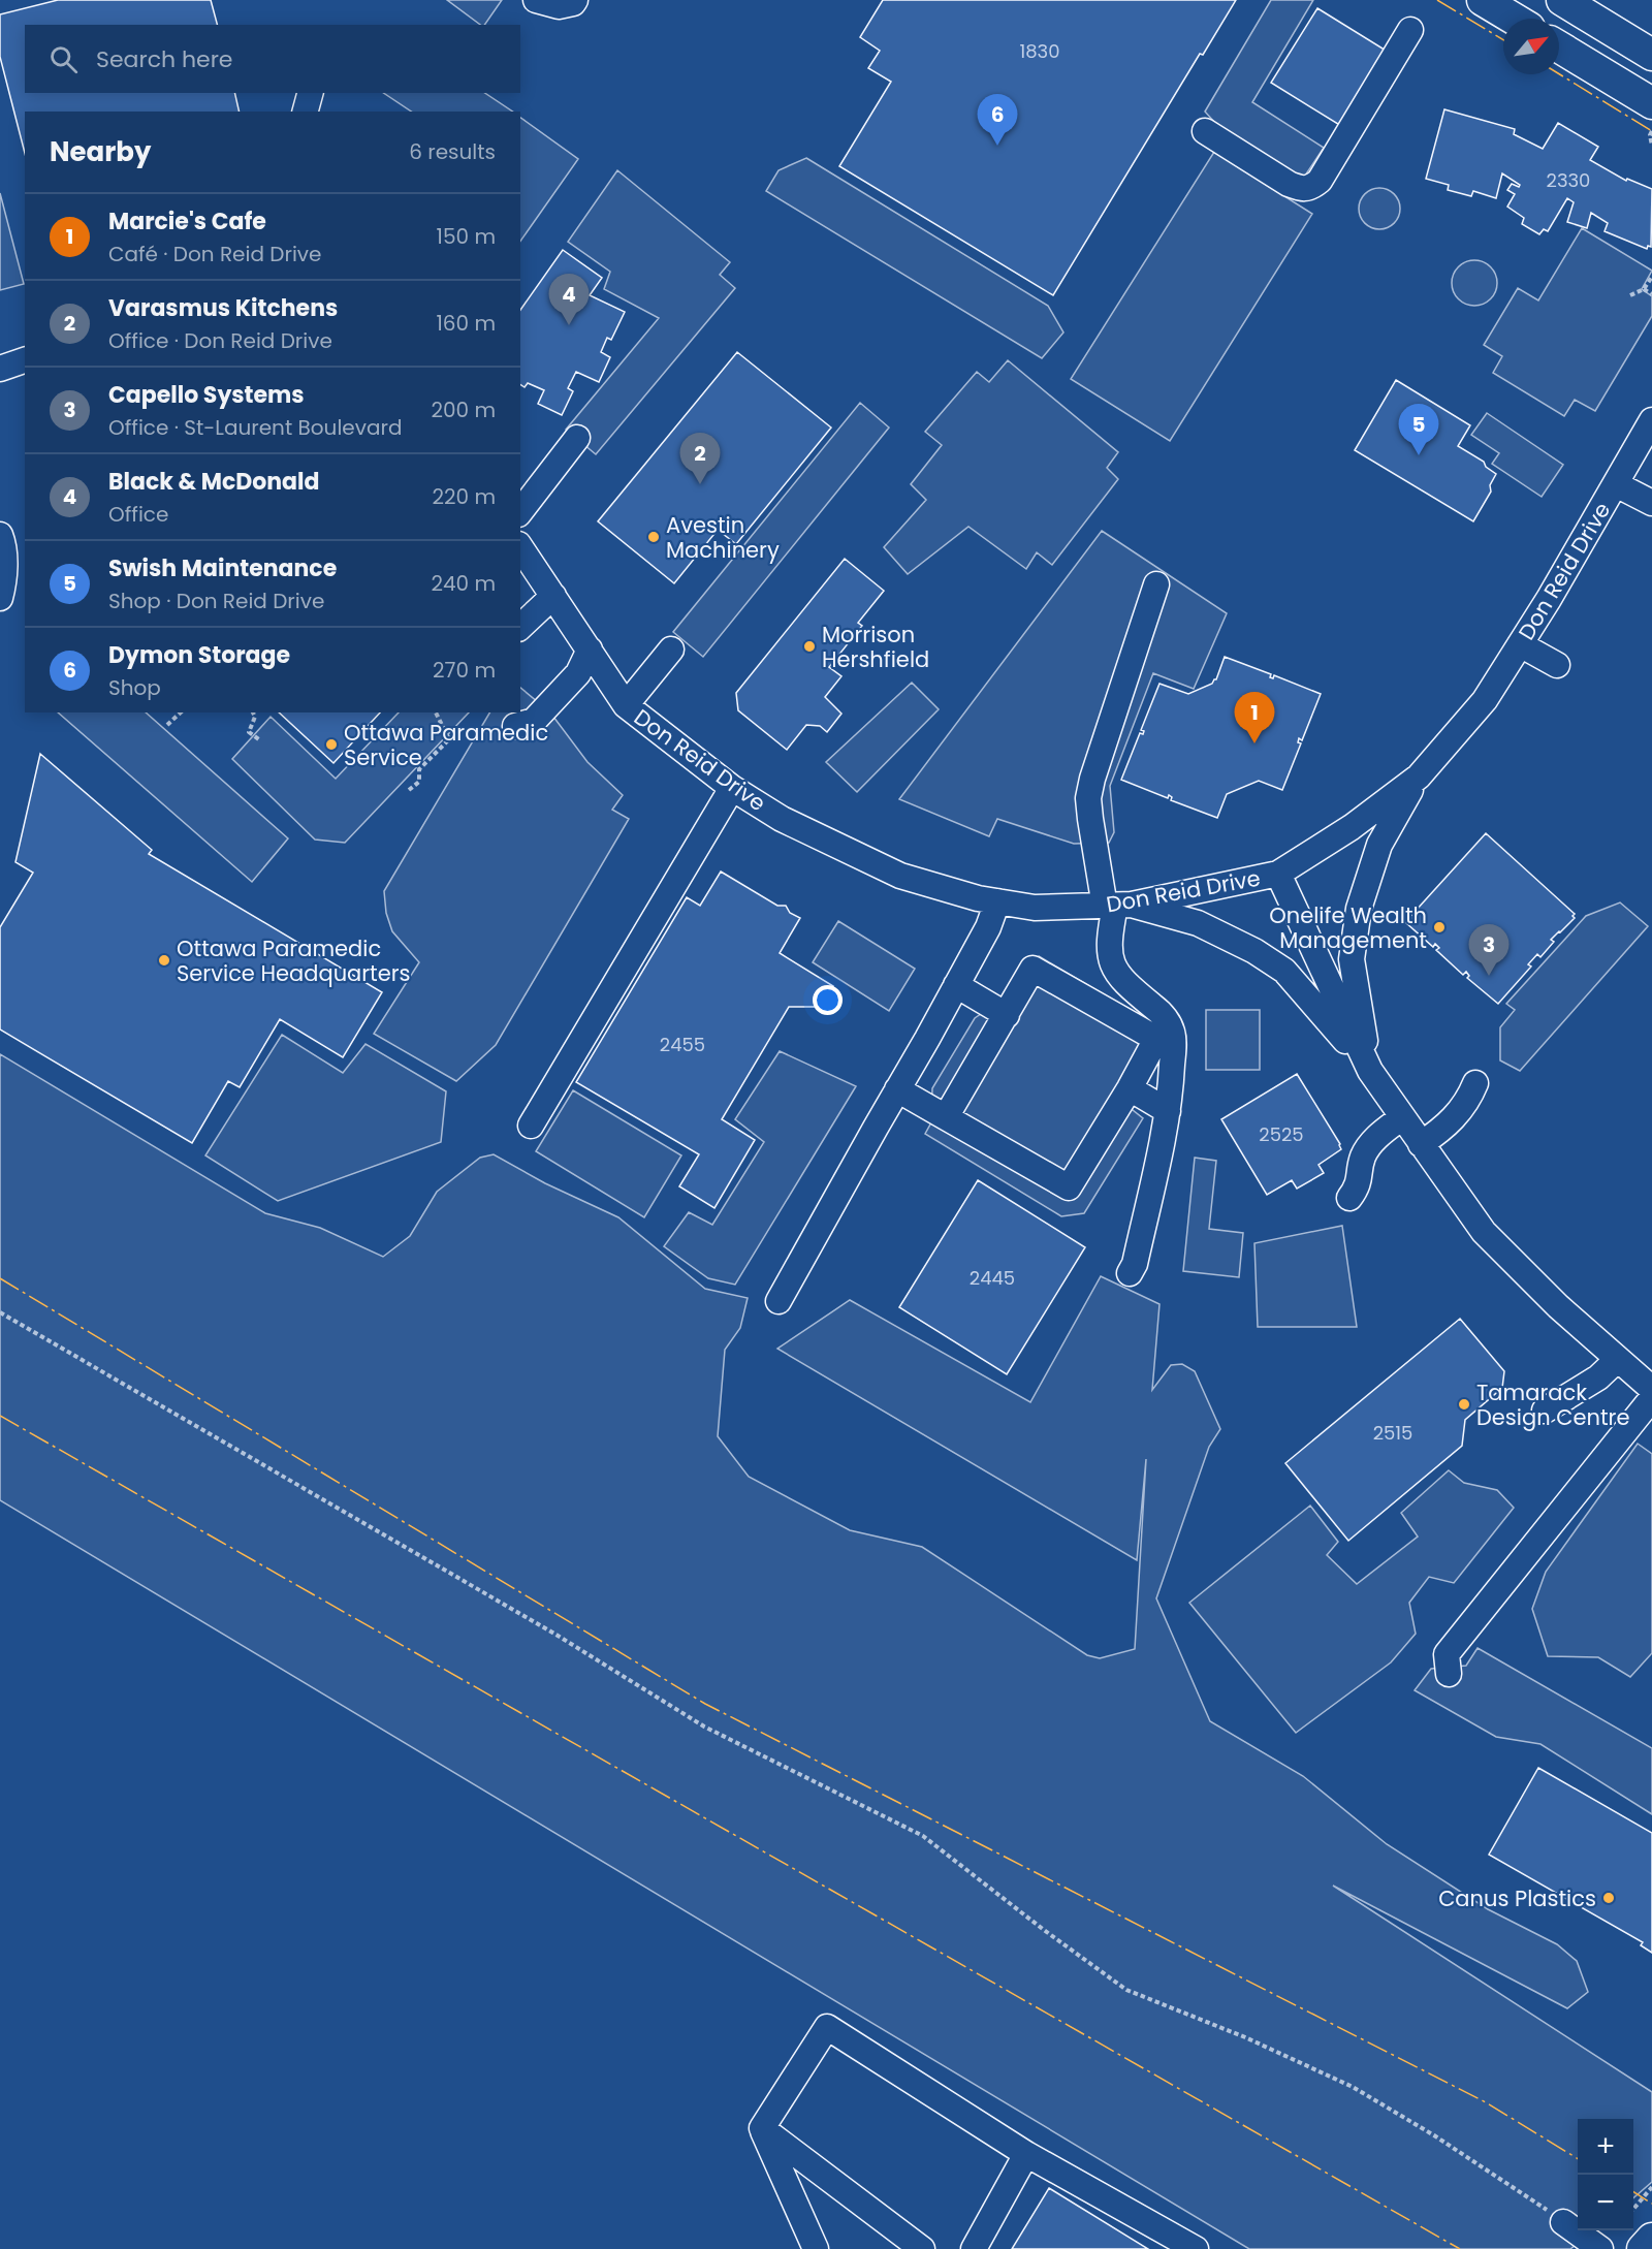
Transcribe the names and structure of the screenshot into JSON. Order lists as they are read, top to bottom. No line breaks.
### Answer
{"streets":{"street":["Don Reid Drive"]},"places":["Avestin Machinery","Morrison Hershfield","Ottawa Paramedic Service","Onelife Wealth Management","Ottawa Paramedic Service Headquarters","Tamarack Design Centre","Canus Plastics"],"house_numbers":["1830","2330","2455","2525","2445","2515"],"north":"top right","page":{"search":"Search here","pins":["6","4","5","2","1","3"],"heading":["Nearby","6 results"],"list":[{"mark":"1","name":"Marcie's Cafe","note":"Café · Don Reid Drive","value":"150 m"},{"mark":"2","name":"Varasmus Kitchens","note":"Office · Don Reid Drive","value":"160 m"},{"mark":"3","name":"Capello Systems","note":"Office · St-Laurent Boulevard","value":"200 m"},{"mark":"4","name":"Black & McDonald","note":"Office","value":"220 m"},{"mark":"5","name":"Swish Maintenance","note":"Shop · Don Reid Drive","value":"240 m"},{"mark":"6","name":"Dymon Storage","note":"Shop","value":"270 m"}],"map_buttons":["+","−"]}}
